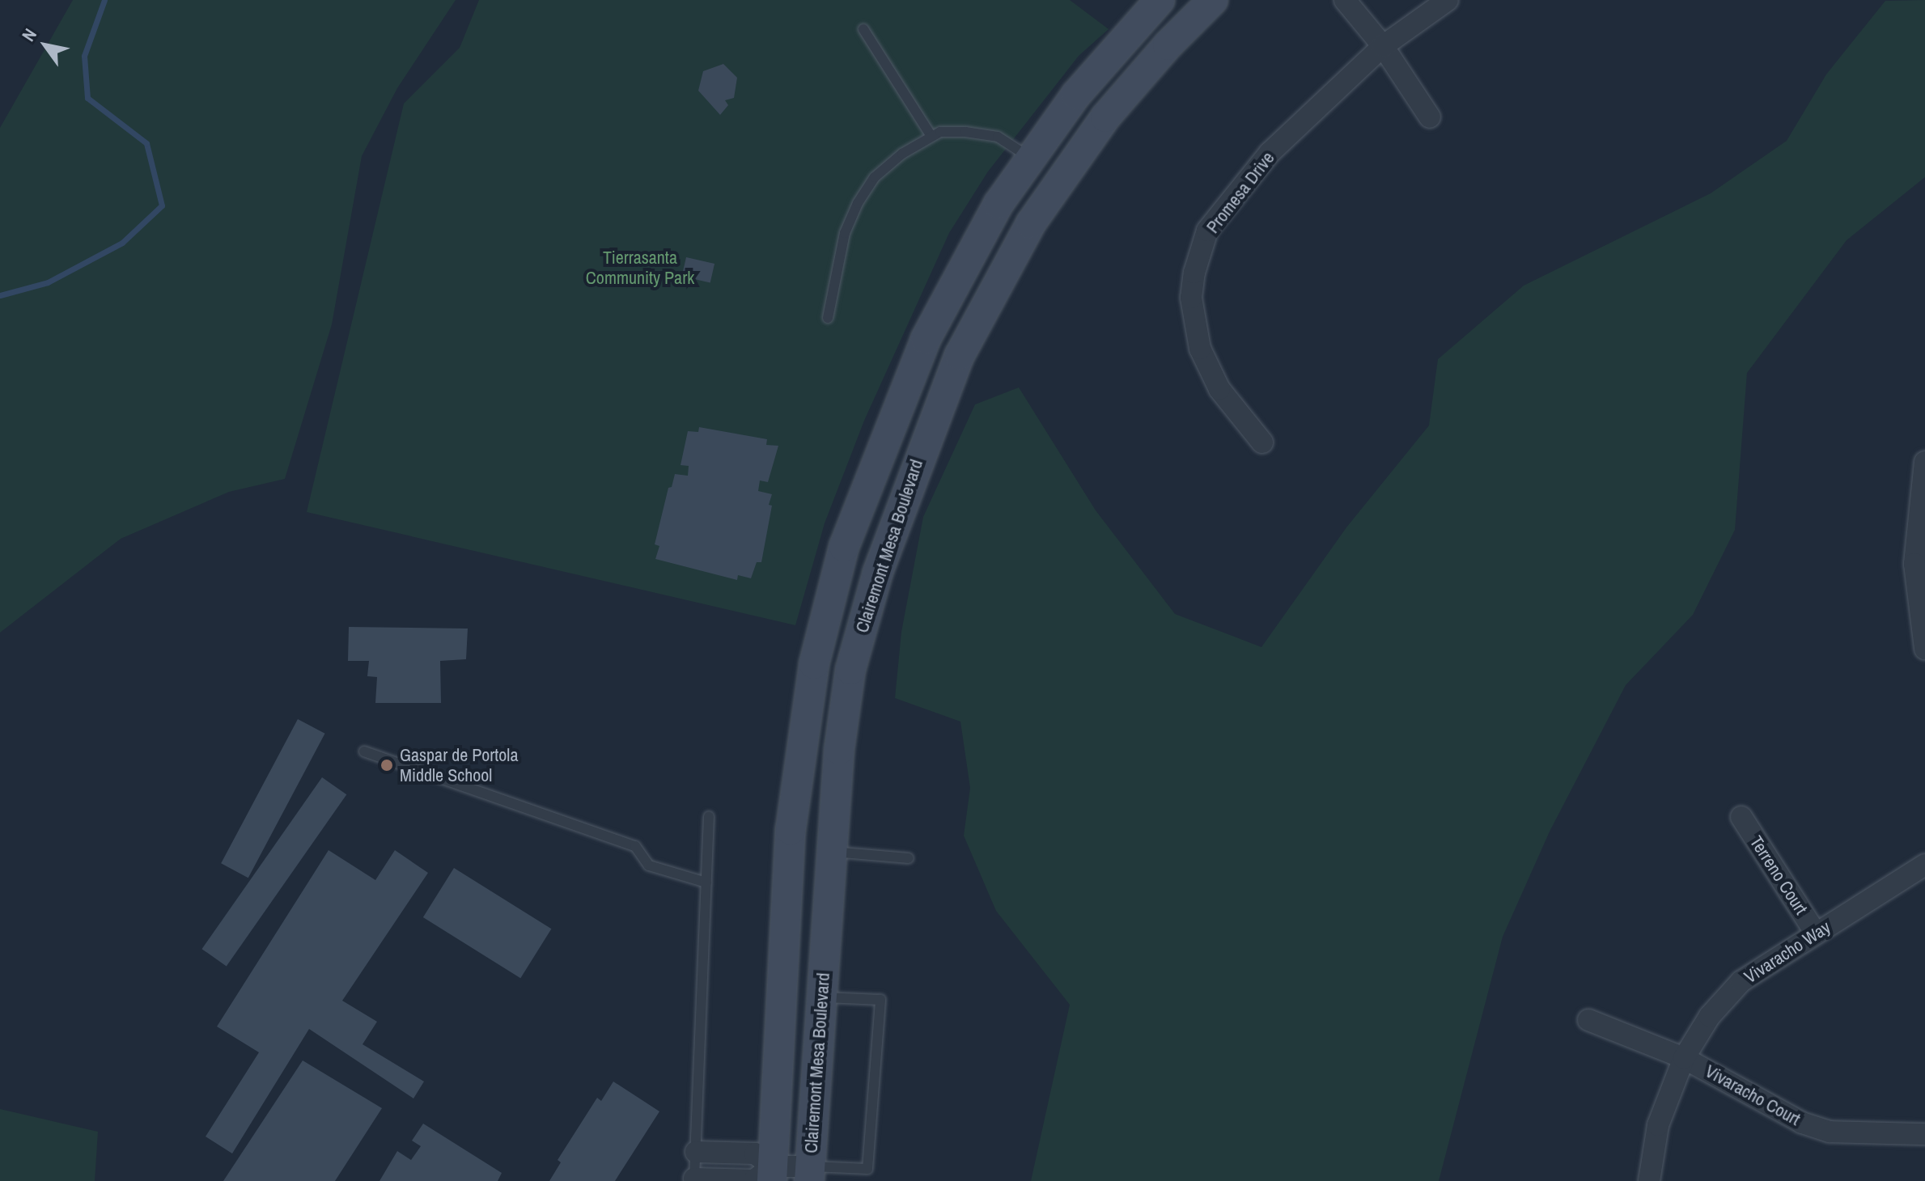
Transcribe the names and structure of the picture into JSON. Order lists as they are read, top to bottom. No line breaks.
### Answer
{"streets":{"main road":["Clairemont Mesa Boulevard"],"street":["Promesa Drive","Terreno Court","Vivaracho Way","Vivaracho Court"]},"crossings":[["Terreno Court","Vivaracho Way"],["Vivaracho Way","Vivaracho Court"]],"parks":["Tierrasanta Community Park"],"places":["Gaspar de Portola Middle School"],"north":"top left"}
